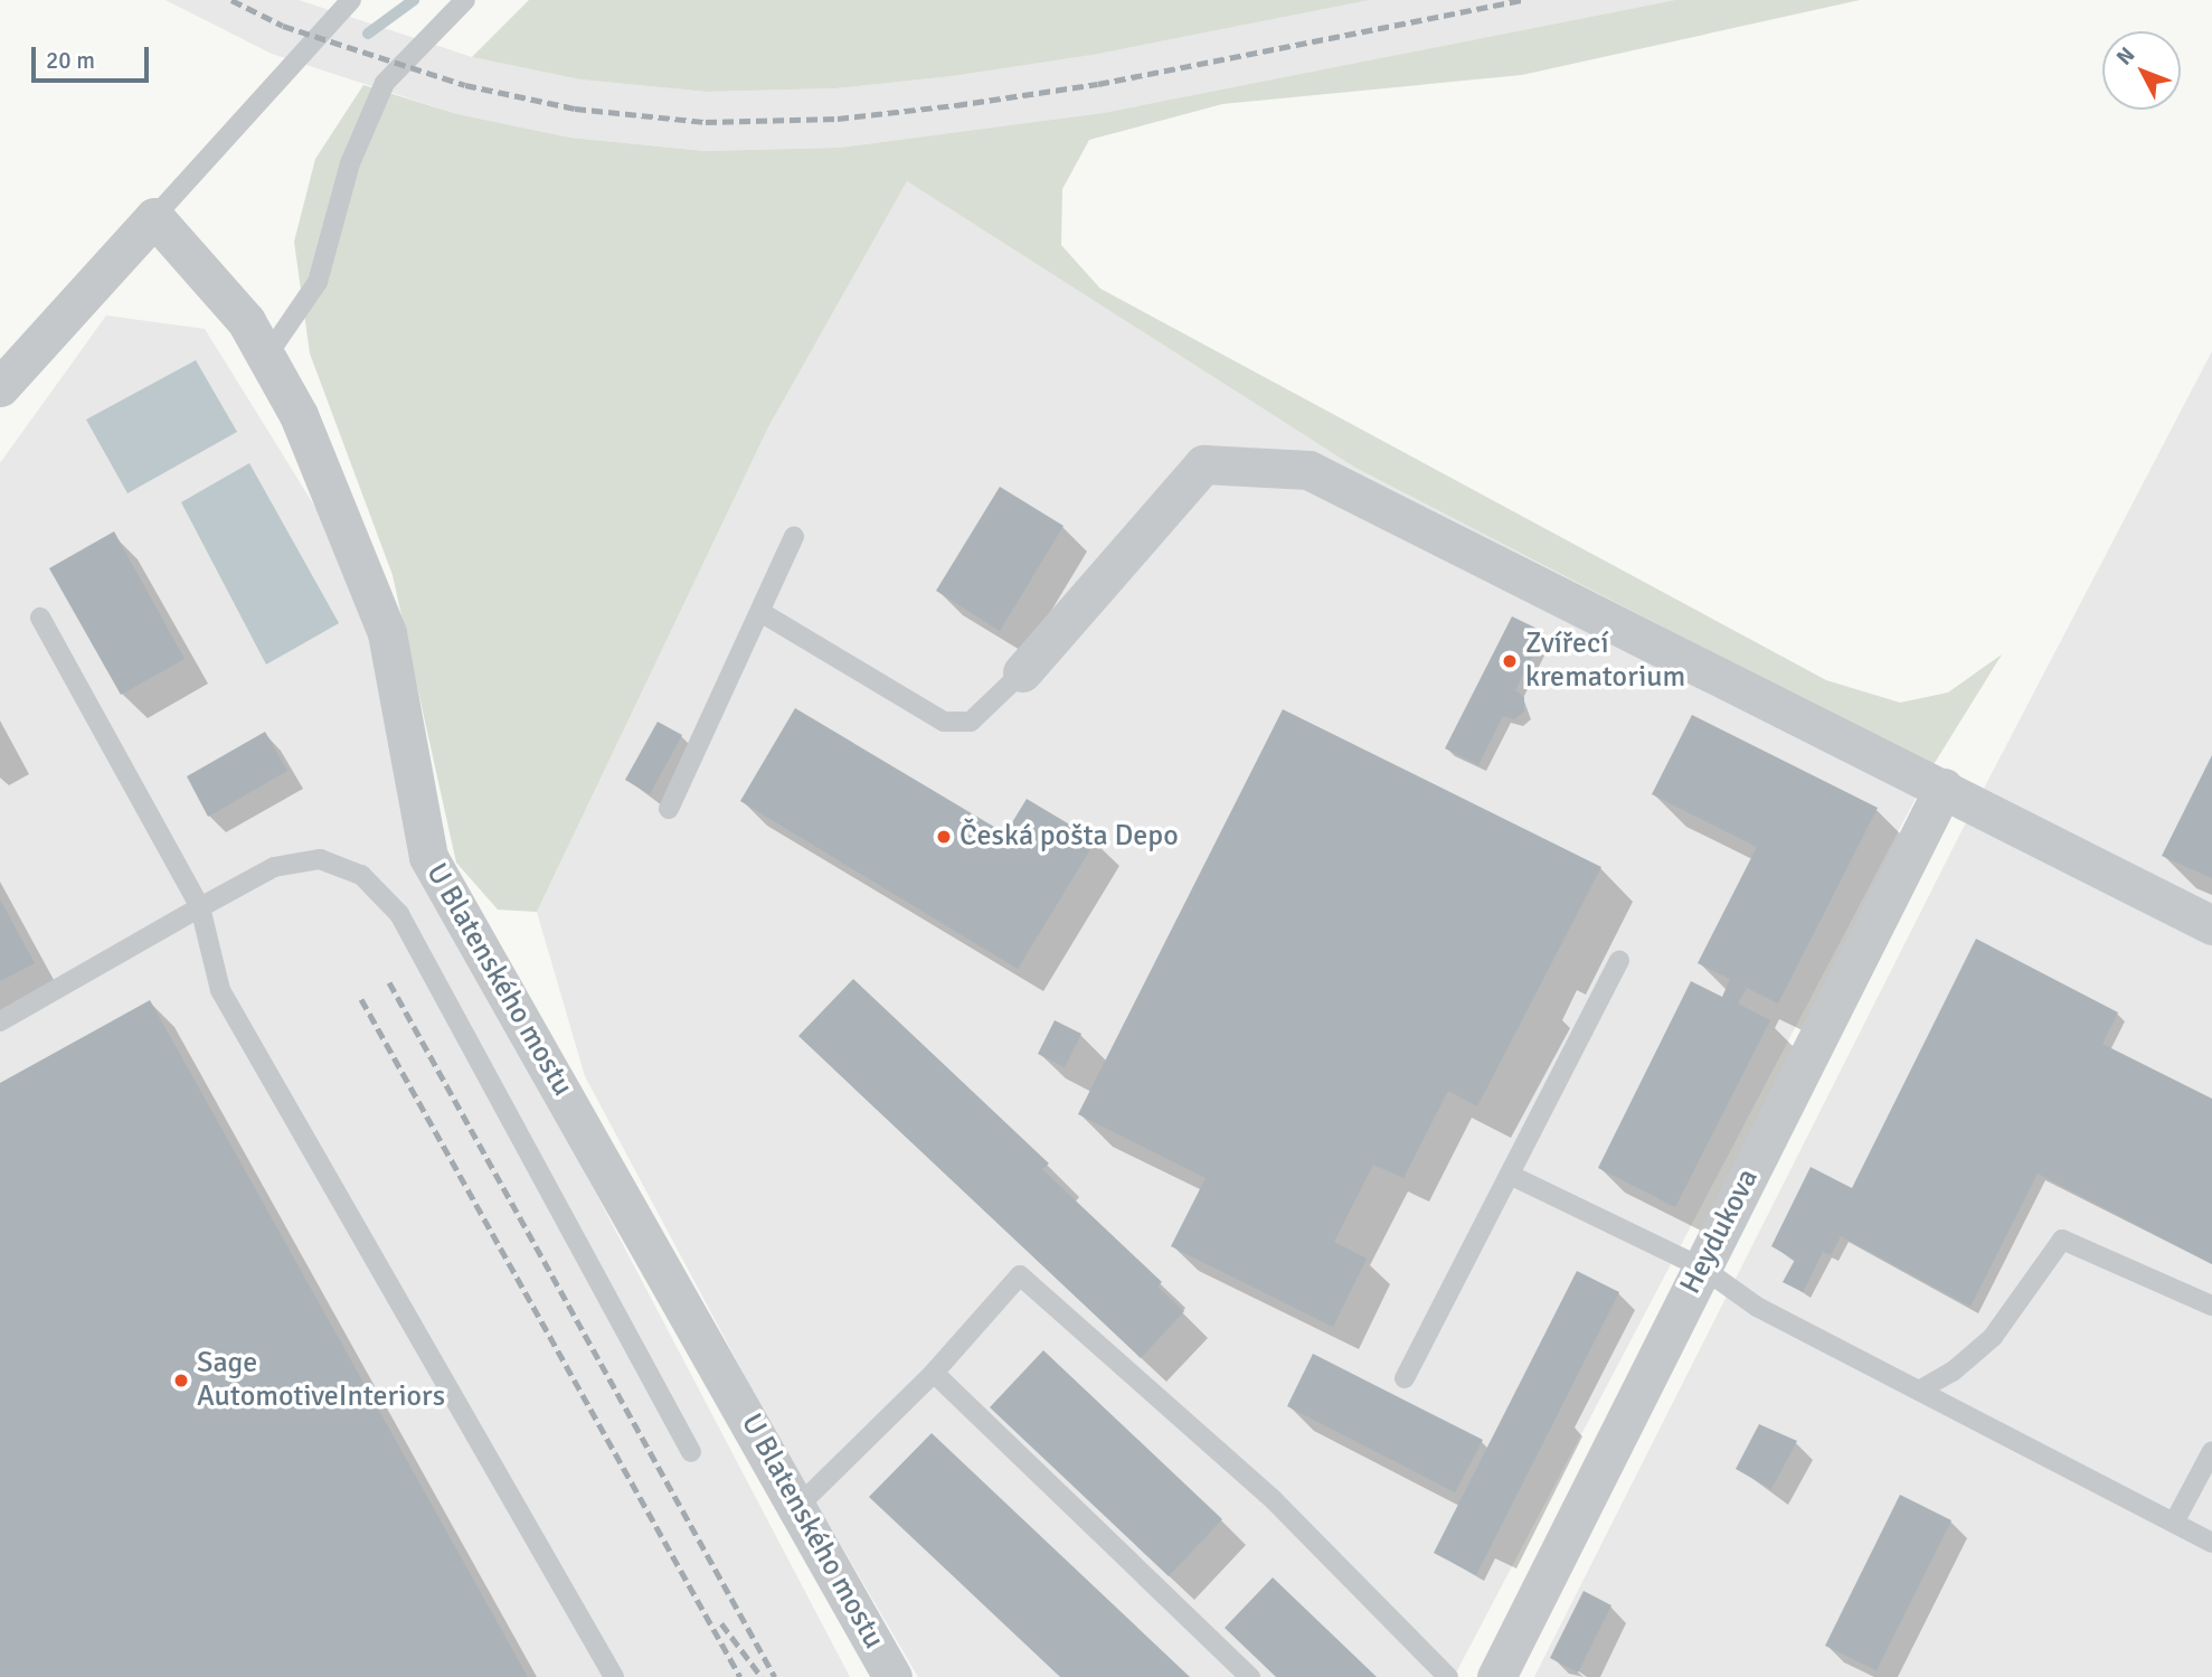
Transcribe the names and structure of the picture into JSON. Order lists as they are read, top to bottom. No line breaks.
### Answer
{"streets":{"street":["U Blatenského mostu","Heydukova"]},"places":["Zvířecí krematorium","Česká pošta Depo","Sage AutomotiveInteriors"],"scale_bar":"20 m","north":"top left"}
